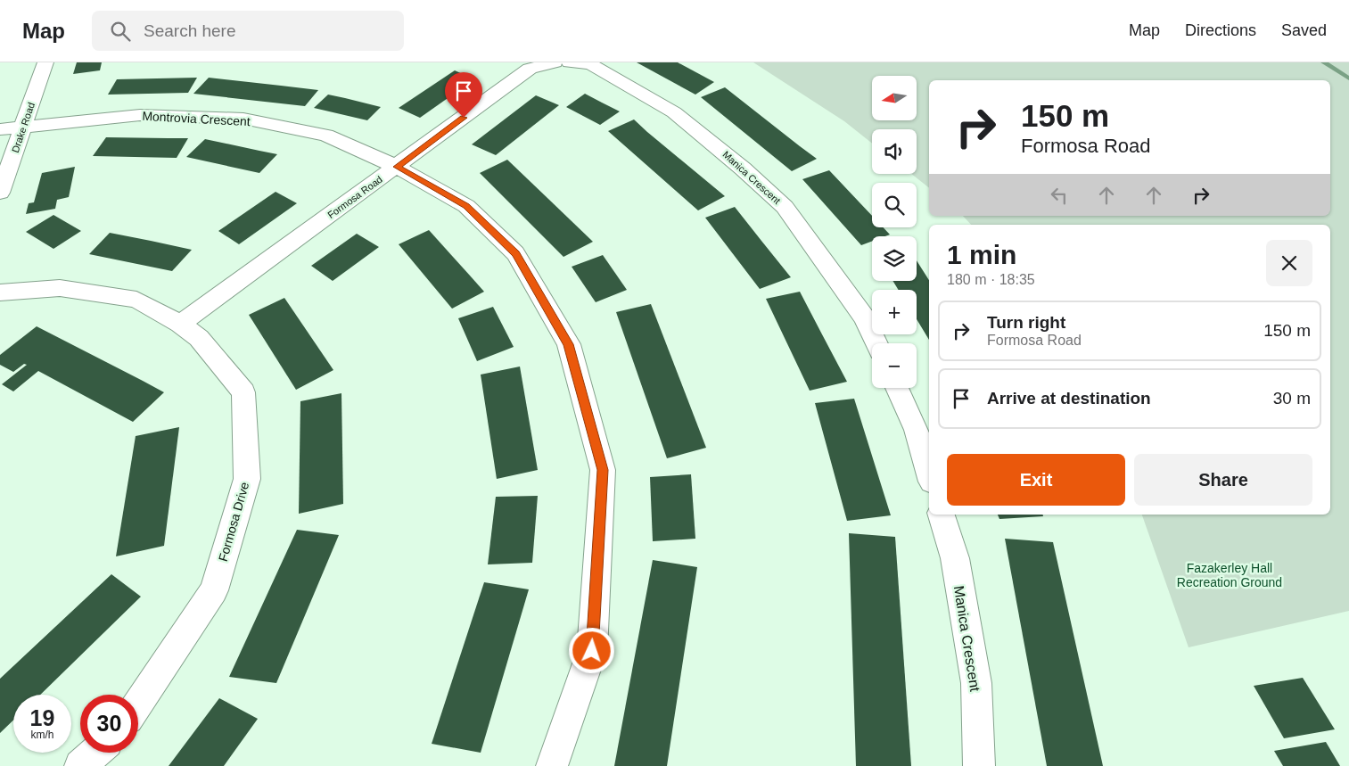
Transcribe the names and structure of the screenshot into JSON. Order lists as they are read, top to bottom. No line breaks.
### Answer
{"streets":{"street":["Montrovia Crescent","Drake Road","Manica Crescent","Formosa Road","Formosa Drive"]},"crossings":[["Montrovia Crescent","Drake Road"],["Montrovia Crescent","Formosa Road"],["Formosa Road","Formosa Drive"]],"parks":["Fazakerley Hall Recreation Ground"],"north":"left","page":{"header":"Map","search":"Search here","nav":["Map","Directions","Saved"],"map_buttons":["+","−"],"turn":["150 m","Formosa Road"],"heading":["1 min","180 m · 18:35"],"list":[{"name":"Turn right","note":"Formosa Road","value":"150 m"},{"name":"Arrive at destination","value":"30 m"}],"buttons":["Exit","Share"],"speed":"19 km/h","limit":"30"}}
